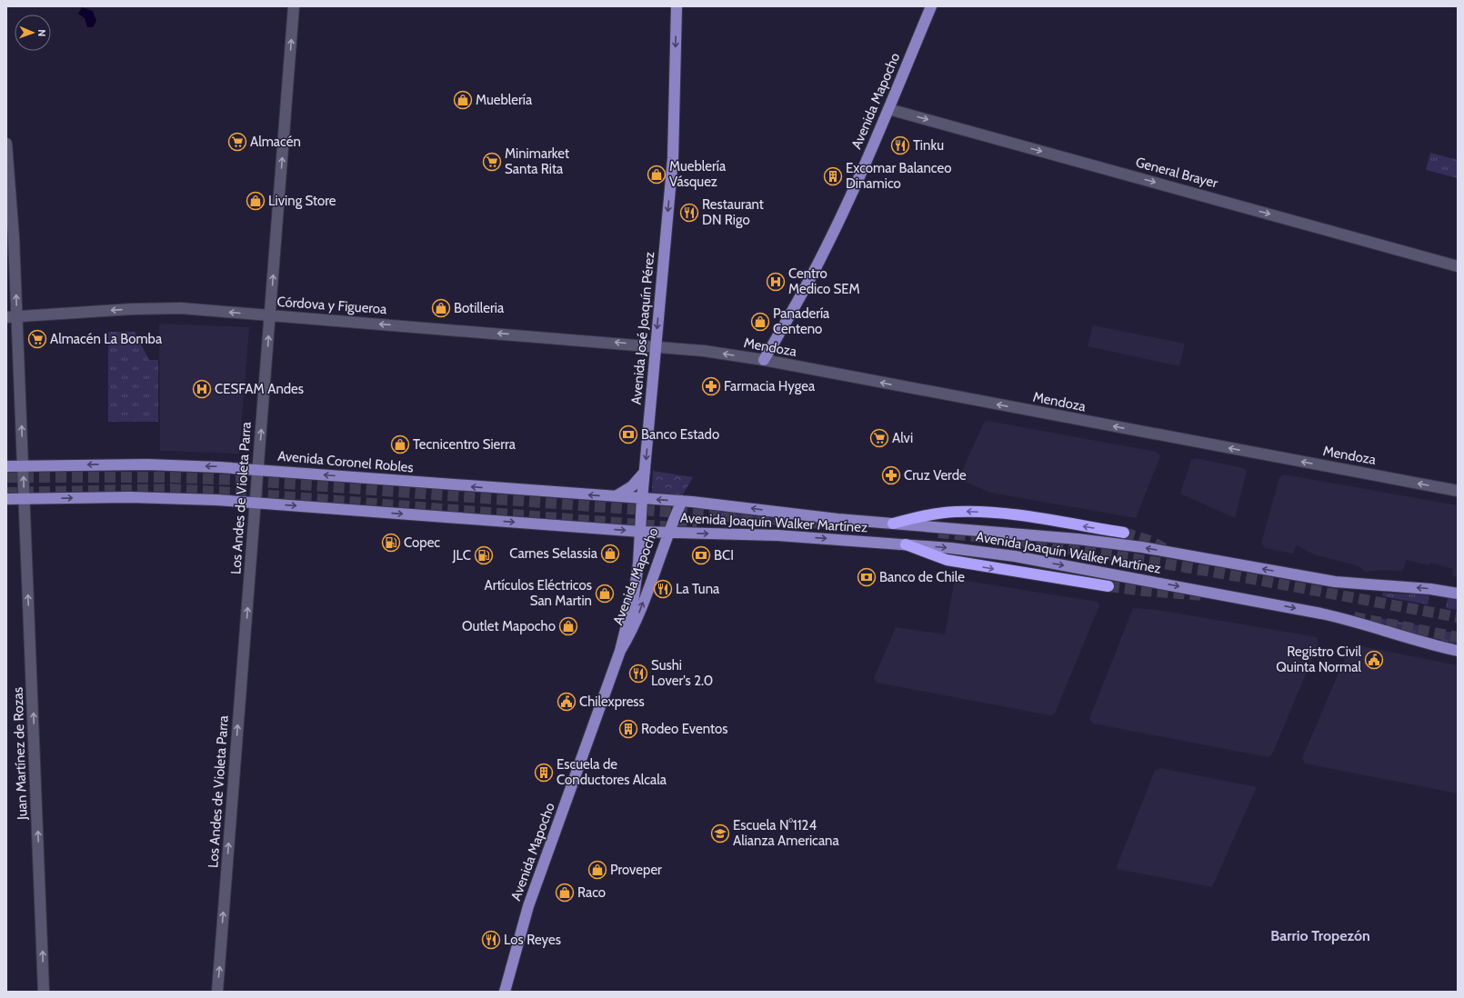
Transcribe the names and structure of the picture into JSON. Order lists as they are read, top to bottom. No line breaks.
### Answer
{"streets":{"main road":["Avenida Mapocho","Avenida José Joaquín Pérez","Avenida Coronel Robles","Avenida Joaquín Walker Martínez"],"street":["General Brayer","Córdova y Figueroa","Mendoza","Los Andes de Violeta Parra","Juan Martínez de Rozas"]},"crossings":[["Avenida Mapocho","General Brayer"],["Avenida Mapocho","Avenida José Joaquín Pérez"],["Avenida Mapocho","Mendoza"],["Avenida Mapocho","Avenida Coronel Robles"],["Avenida Mapocho","Avenida Joaquín Walker Martínez"],["Córdova y Figueroa","Avenida José Joaquín Pérez"],["Córdova y Figueroa","Mendoza"],["Córdova y Figueroa","Los Andes de Violeta Parra"],["Córdova y Figueroa","Juan Martínez de Rozas"],["Avenida José Joaquín Pérez","Mendoza"],["Avenida José Joaquín Pérez","Avenida Coronel Robles"],["Avenida Coronel Robles","Los Andes de Violeta Parra"],["Avenida Coronel Robles","Avenida Joaquín Walker Martínez"],["Avenida Coronel Robles","Juan Martínez de Rozas"]],"one_way":["General Brayer","Córdova y Figueroa","Avenida José Joaquín Pérez","Mendoza","Los Andes de Violeta Parra","Juan Martínez de Rozas"],"districts":["Barrio Tropezón"],"places":{"shop":["Mueblería","Mueblería Vásquez","Living Store","Botilleria","Panadería Centeno","Tecnicentro Sierra","Carnes Selassia","Artículos Eléctricos San Martin","Outlet Mapocho","Proveper","Raco"],"supermarket":["Almacén","Minimarket Santa Rita","Almacén La Bomba","Alvi"],"restaurant":["Tinku","Restaurant DN Rigo","La Tuna","Sushi Lover's 2.0","Los Reyes"],"building":["Excomar Balanceo Dinamico","Rodeo Eventos","Escuela de Conductores Alcala"],"hospital":["Centro Medico SEM","CESFAM Andes"],"pharmacy":["Farmacia Hygea","Cruz Verde"],"bank":["Banco Estado","BCI","Banco de Chile"],"fuel station":["Copec","JLC"],"public building":["Registro Civil Quinta Normal","Chilexpress"],"school or university":["Escuela N°1124 Alianza Americana"]},"north":"right"}
